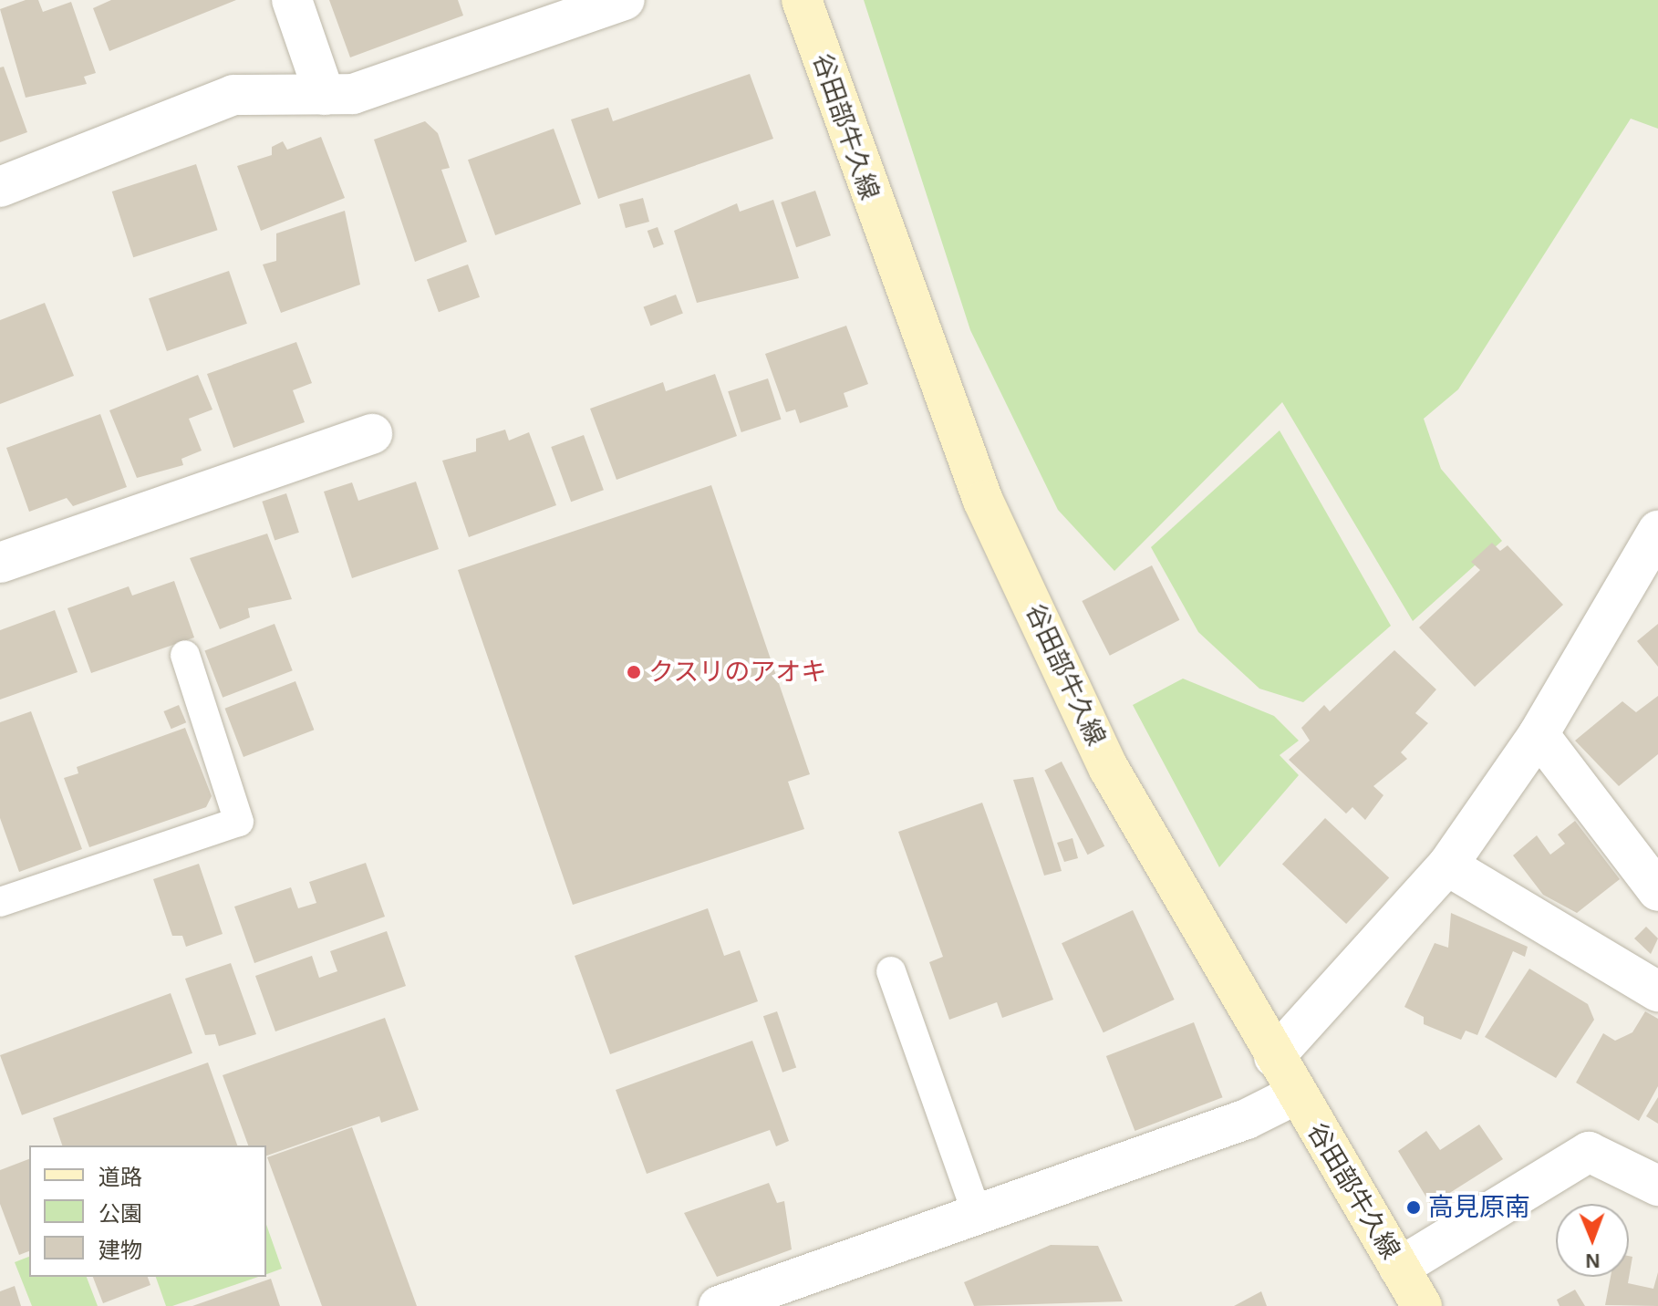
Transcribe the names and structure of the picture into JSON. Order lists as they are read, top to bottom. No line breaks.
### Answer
{"streets":{"main road":["谷田部牛久線"]},"places":["クスリのアオキ","高見原南"],"legend":["道路","公園","建物"],"north":"bottom"}
